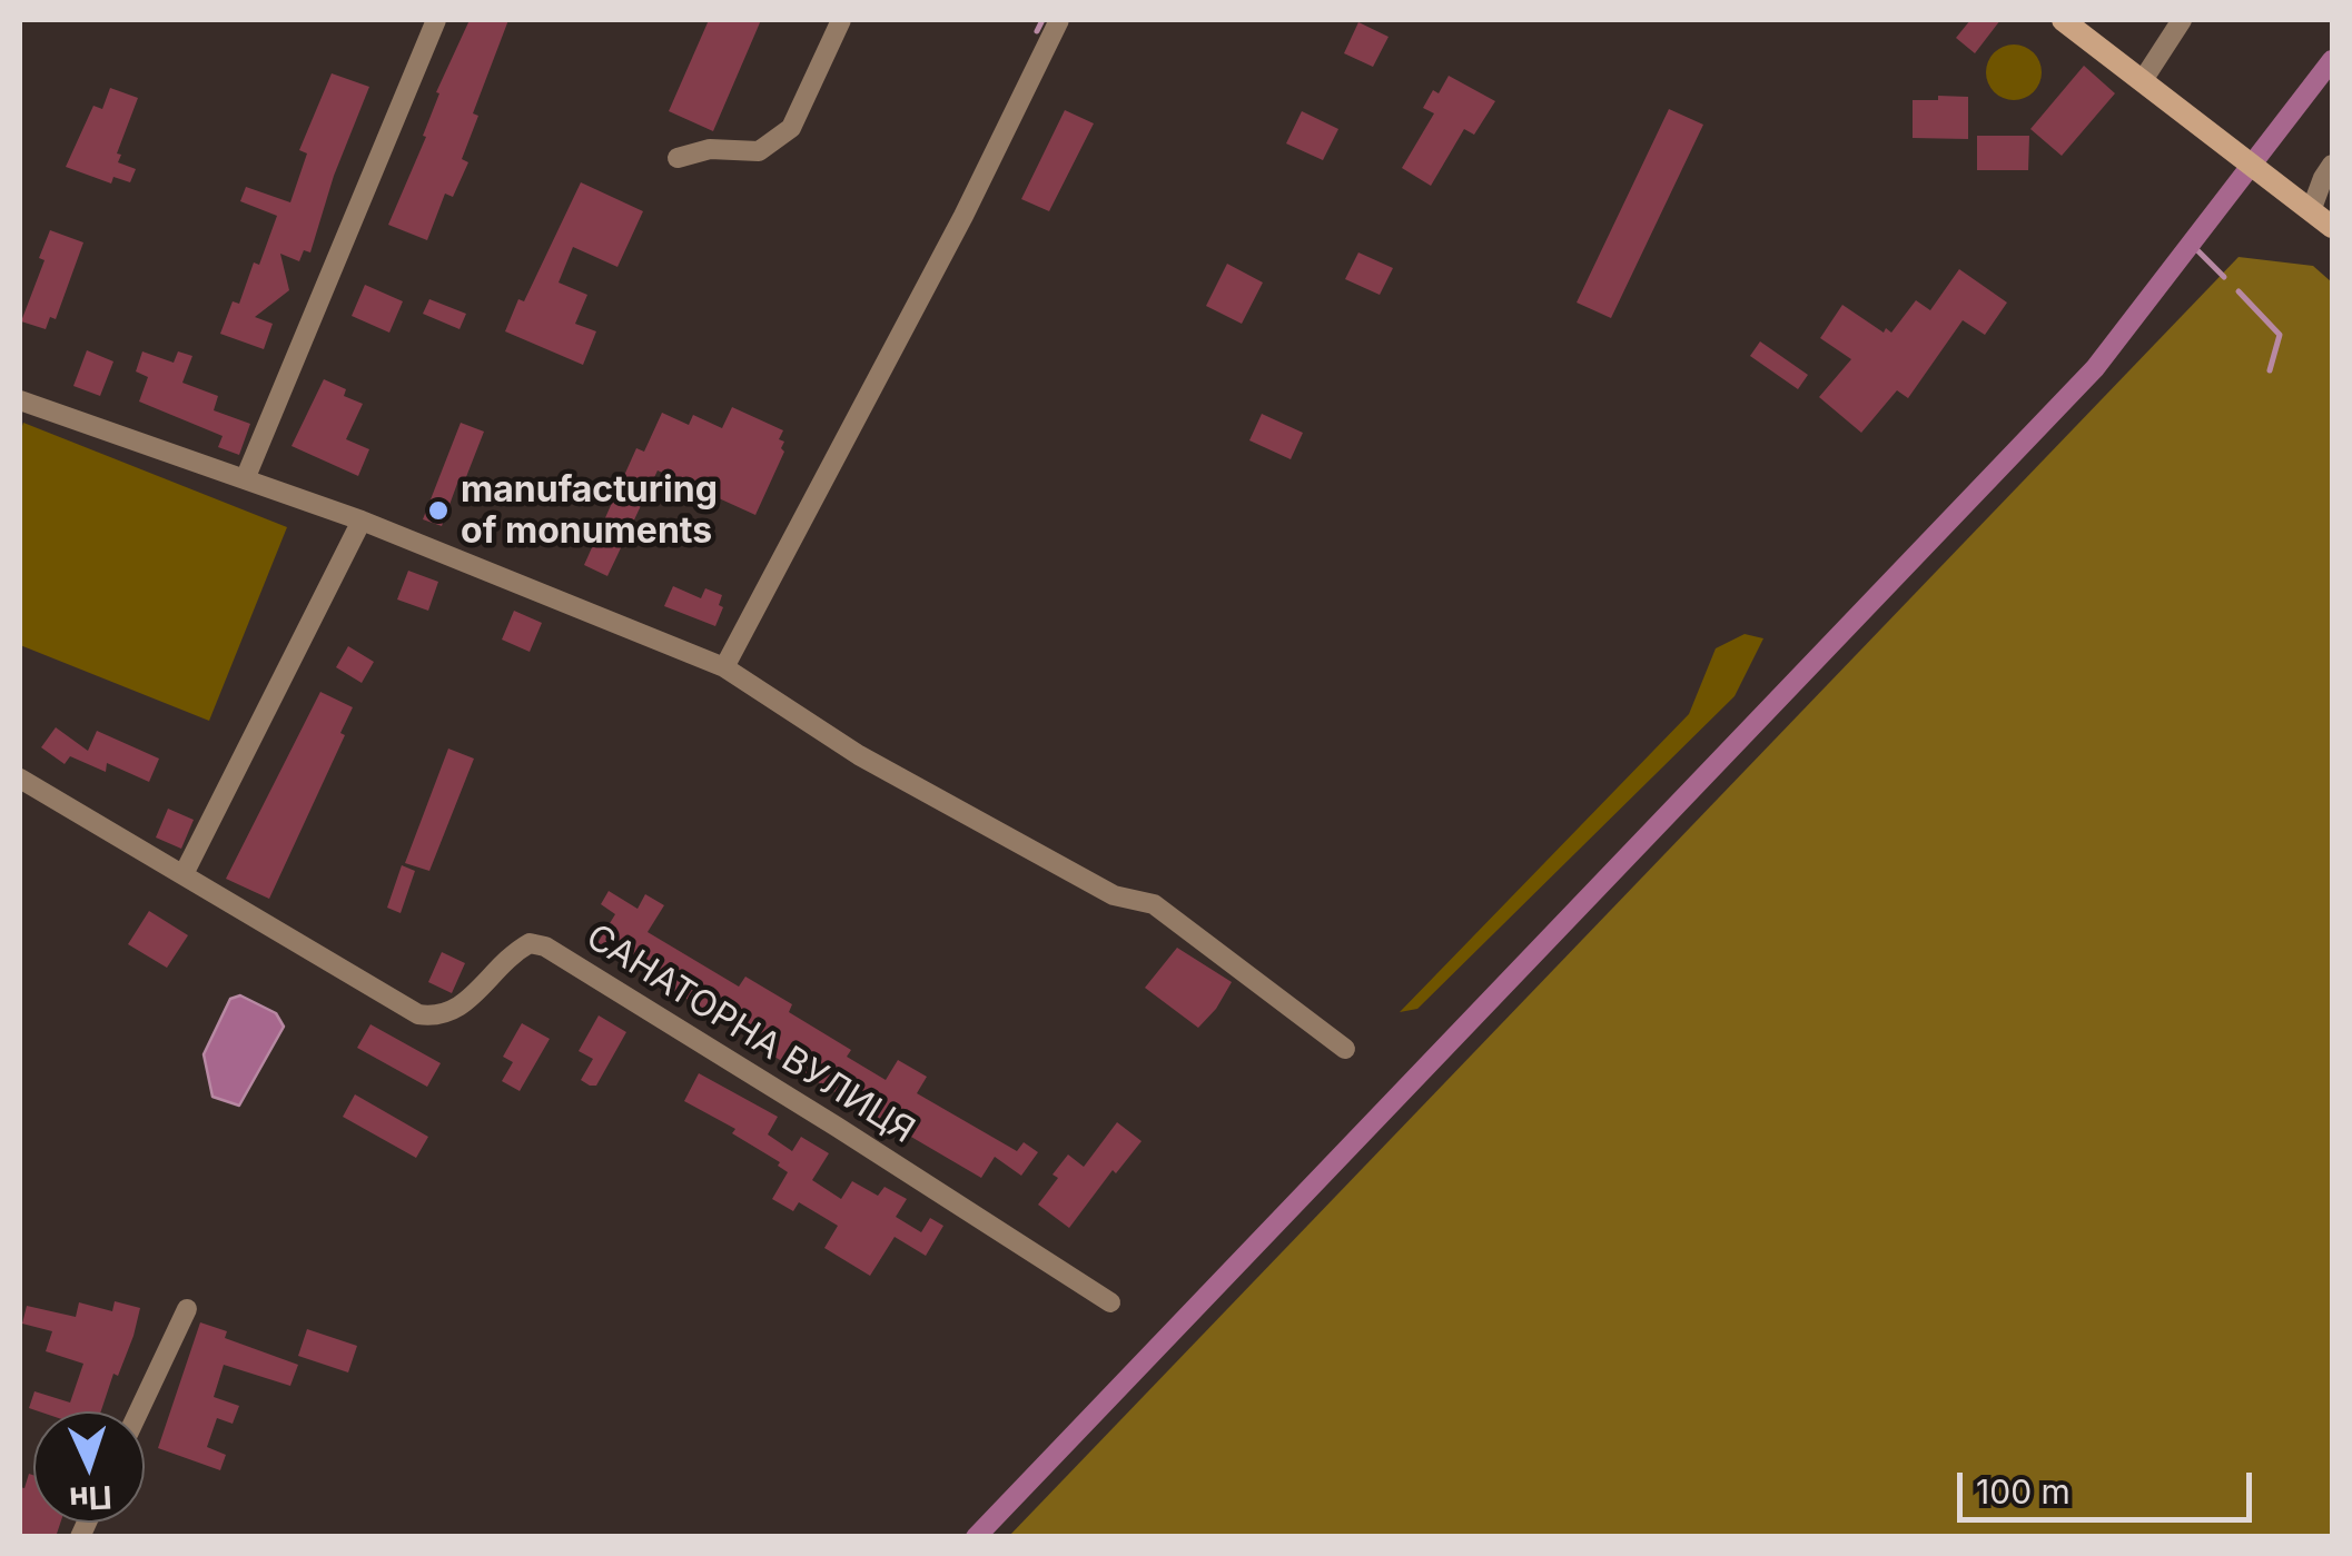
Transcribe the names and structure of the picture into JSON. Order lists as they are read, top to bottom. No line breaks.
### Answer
{"streets":{"street":["САНАТОРНА ВУЛИЦЯ"]},"places":["manufacturing of monuments"],"scale_bar":"100 m","north":"bottom"}
